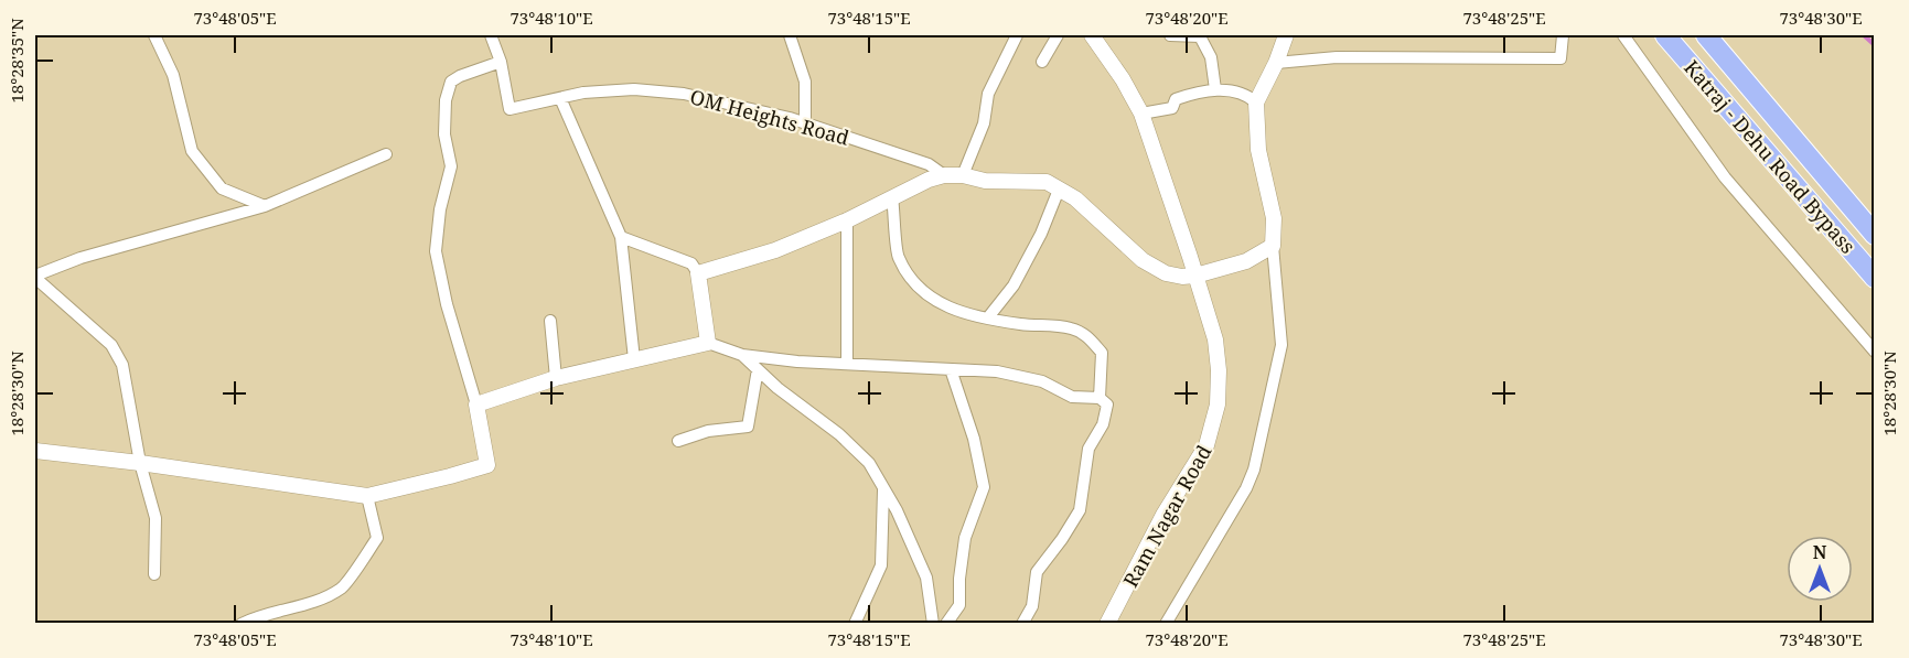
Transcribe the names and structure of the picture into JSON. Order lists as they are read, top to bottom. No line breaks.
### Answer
{"streets":{"highway":["Katraj - Dehu Road Bypass"],"street":["OM Heights Road","Ram Nagar Road"]},"north":"top","coordinates":["73°48'05\"E","73°48'10\"E","73°48'15\"E","73°48'20\"E","73°48'25\"E","73°48'30\"E","18°28'35\"N","18°28'30\"N"]}
